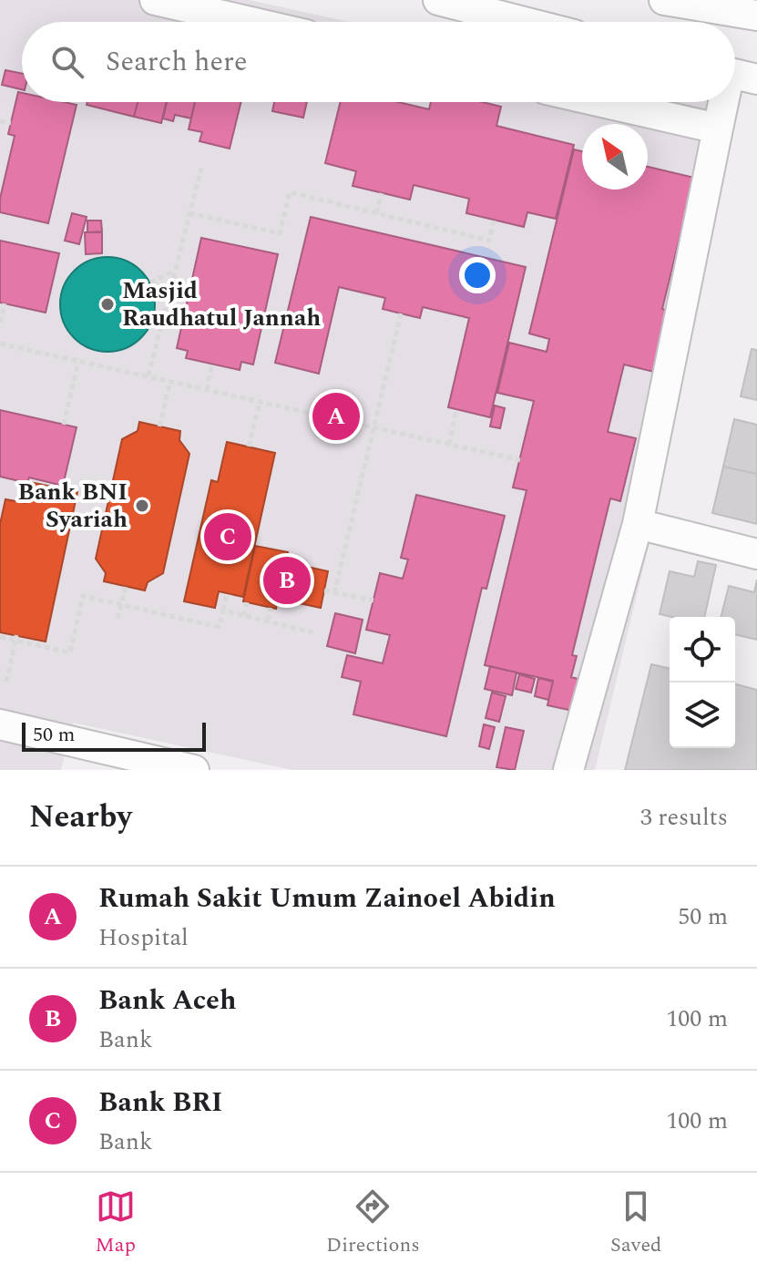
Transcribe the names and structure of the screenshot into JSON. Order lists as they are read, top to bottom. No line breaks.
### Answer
{"places":["Masjid Raudhatul Jannah","Bank BNI Syariah"],"scale_bar":"50 m","north":"top left","page":{"search":"Search here","pins":["A","C","B"],"scale":"50 m","heading":["Nearby","3 results"],"list":[{"mark":"A","name":"Rumah Sakit Umum Zainoel Abidin","note":"Hospital","value":"50 m"},{"mark":"B","name":"Bank Aceh","note":"Bank","value":"100 m"},{"mark":"C","name":"Bank BRI","note":"Bank","value":"100 m"}],"nav":["Map","Directions","Saved"]}}
